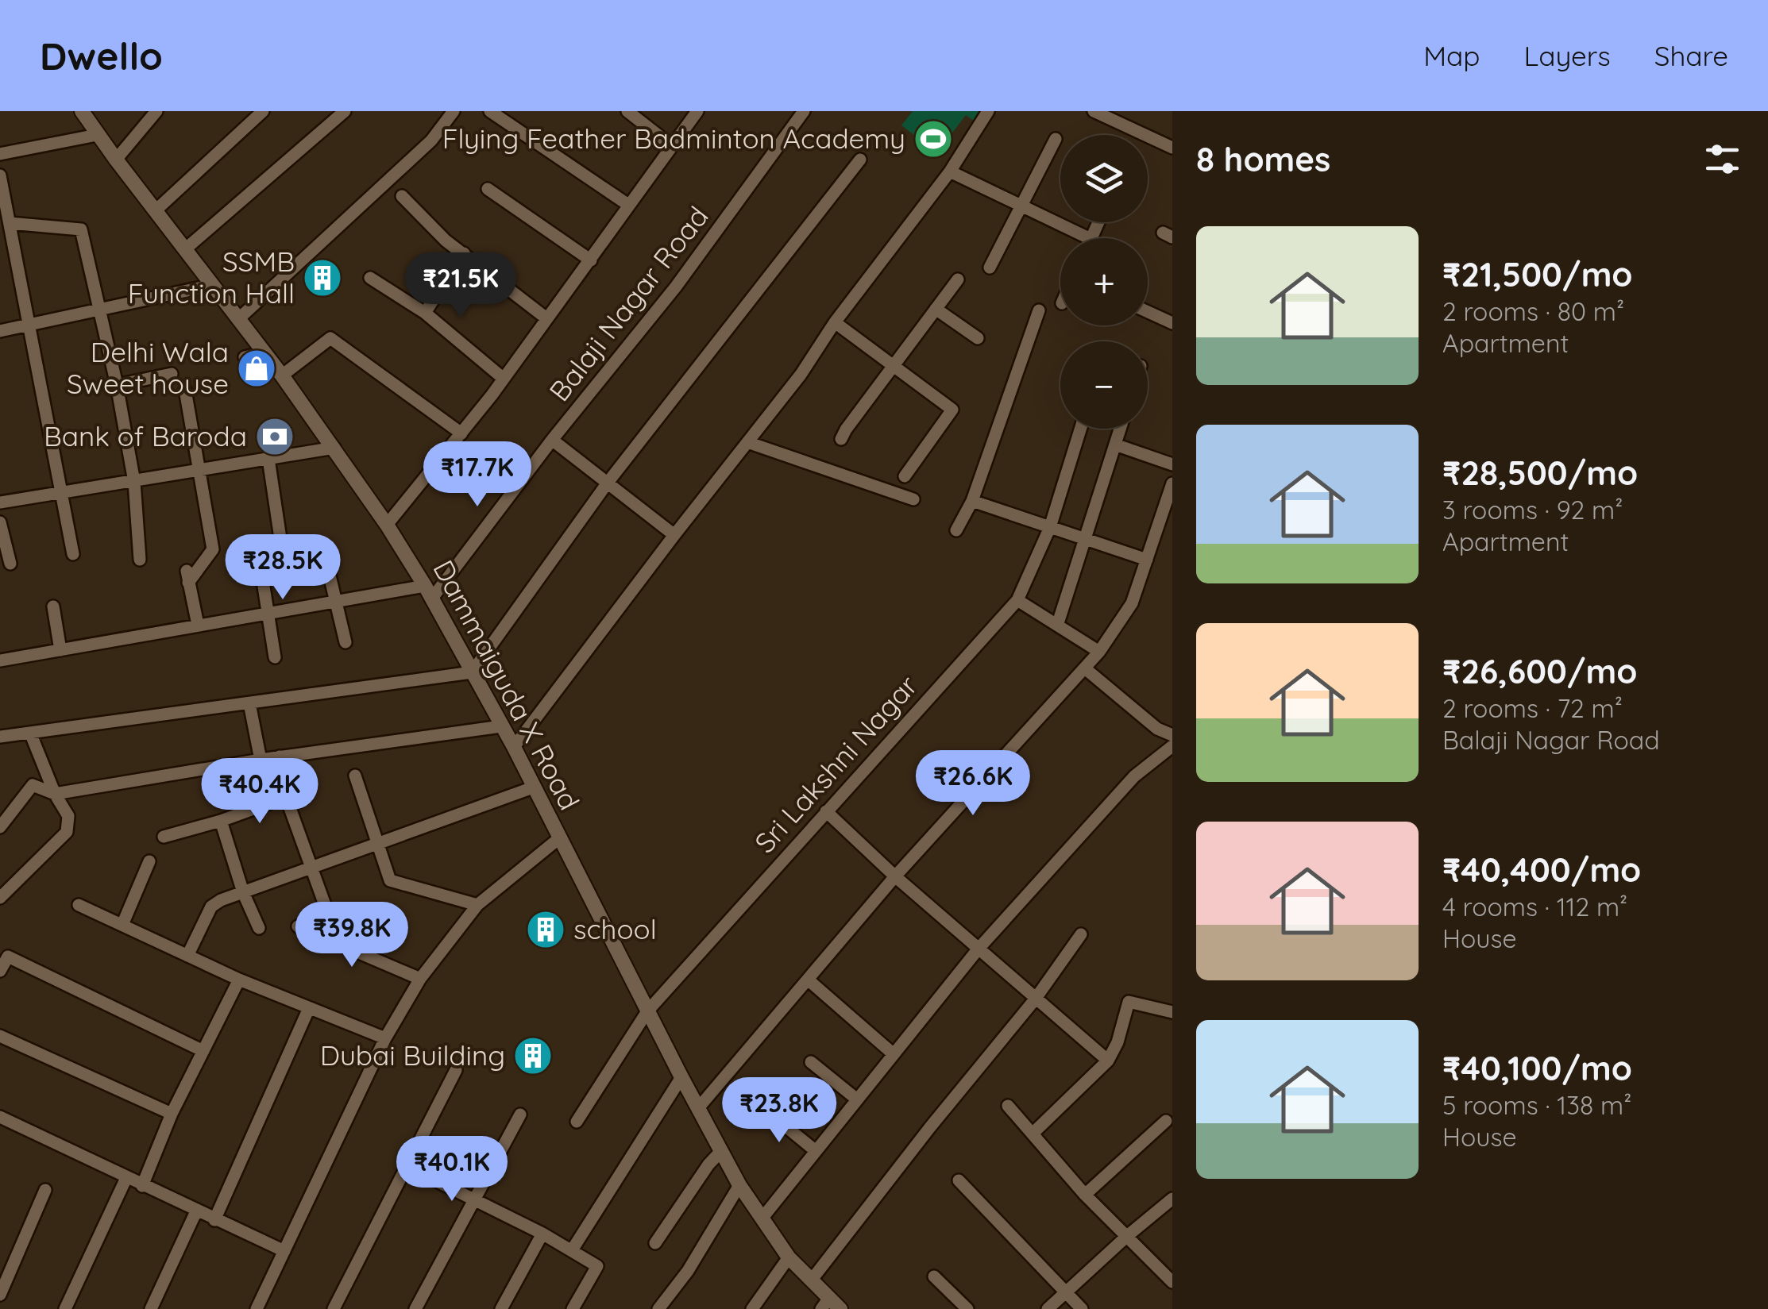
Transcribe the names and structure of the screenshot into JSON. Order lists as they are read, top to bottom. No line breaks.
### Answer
{"streets":{"street":["Balaji Nagar Road","Dammaiguda X Road","Sri Lakshni Nagar"]},"crossings":[["Balaji Nagar Road","Dammaiguda X Road"],["Dammaiguda X Road","Sri Lakshni Nagar"]],"places":{"sports":["Flying Feather Badminton Academy"],"building":["SSMB Function Hall","school","Dubai Building"],"shop":["Delhi Wala Sweet house"],"bank":["Bank of Baroda"]},"page":{"header":"Dwello","nav":["Map","Layers","Share"],"heading":"8 homes","map_buttons":["+","−"],"list":[{"name":"₹21,500/mo","note":"2 rooms · 80 m² · Apartment"},{"name":"₹28,500/mo","note":"3 rooms · 92 m² · Apartment"},{"name":"₹26,600/mo","note":"2 rooms · 72 m² · Balaji Nagar Road"},{"name":"₹40,400/mo","note":"4 rooms · 112 m² · House"},{"name":"₹40,100/mo","note":"5 rooms · 138 m² · House"}],"price":["₹21.5K","₹17.7K","₹28.5K","₹26.6K","₹40.4K","₹39.8K","₹23.8K","₹40.1K"]}}
